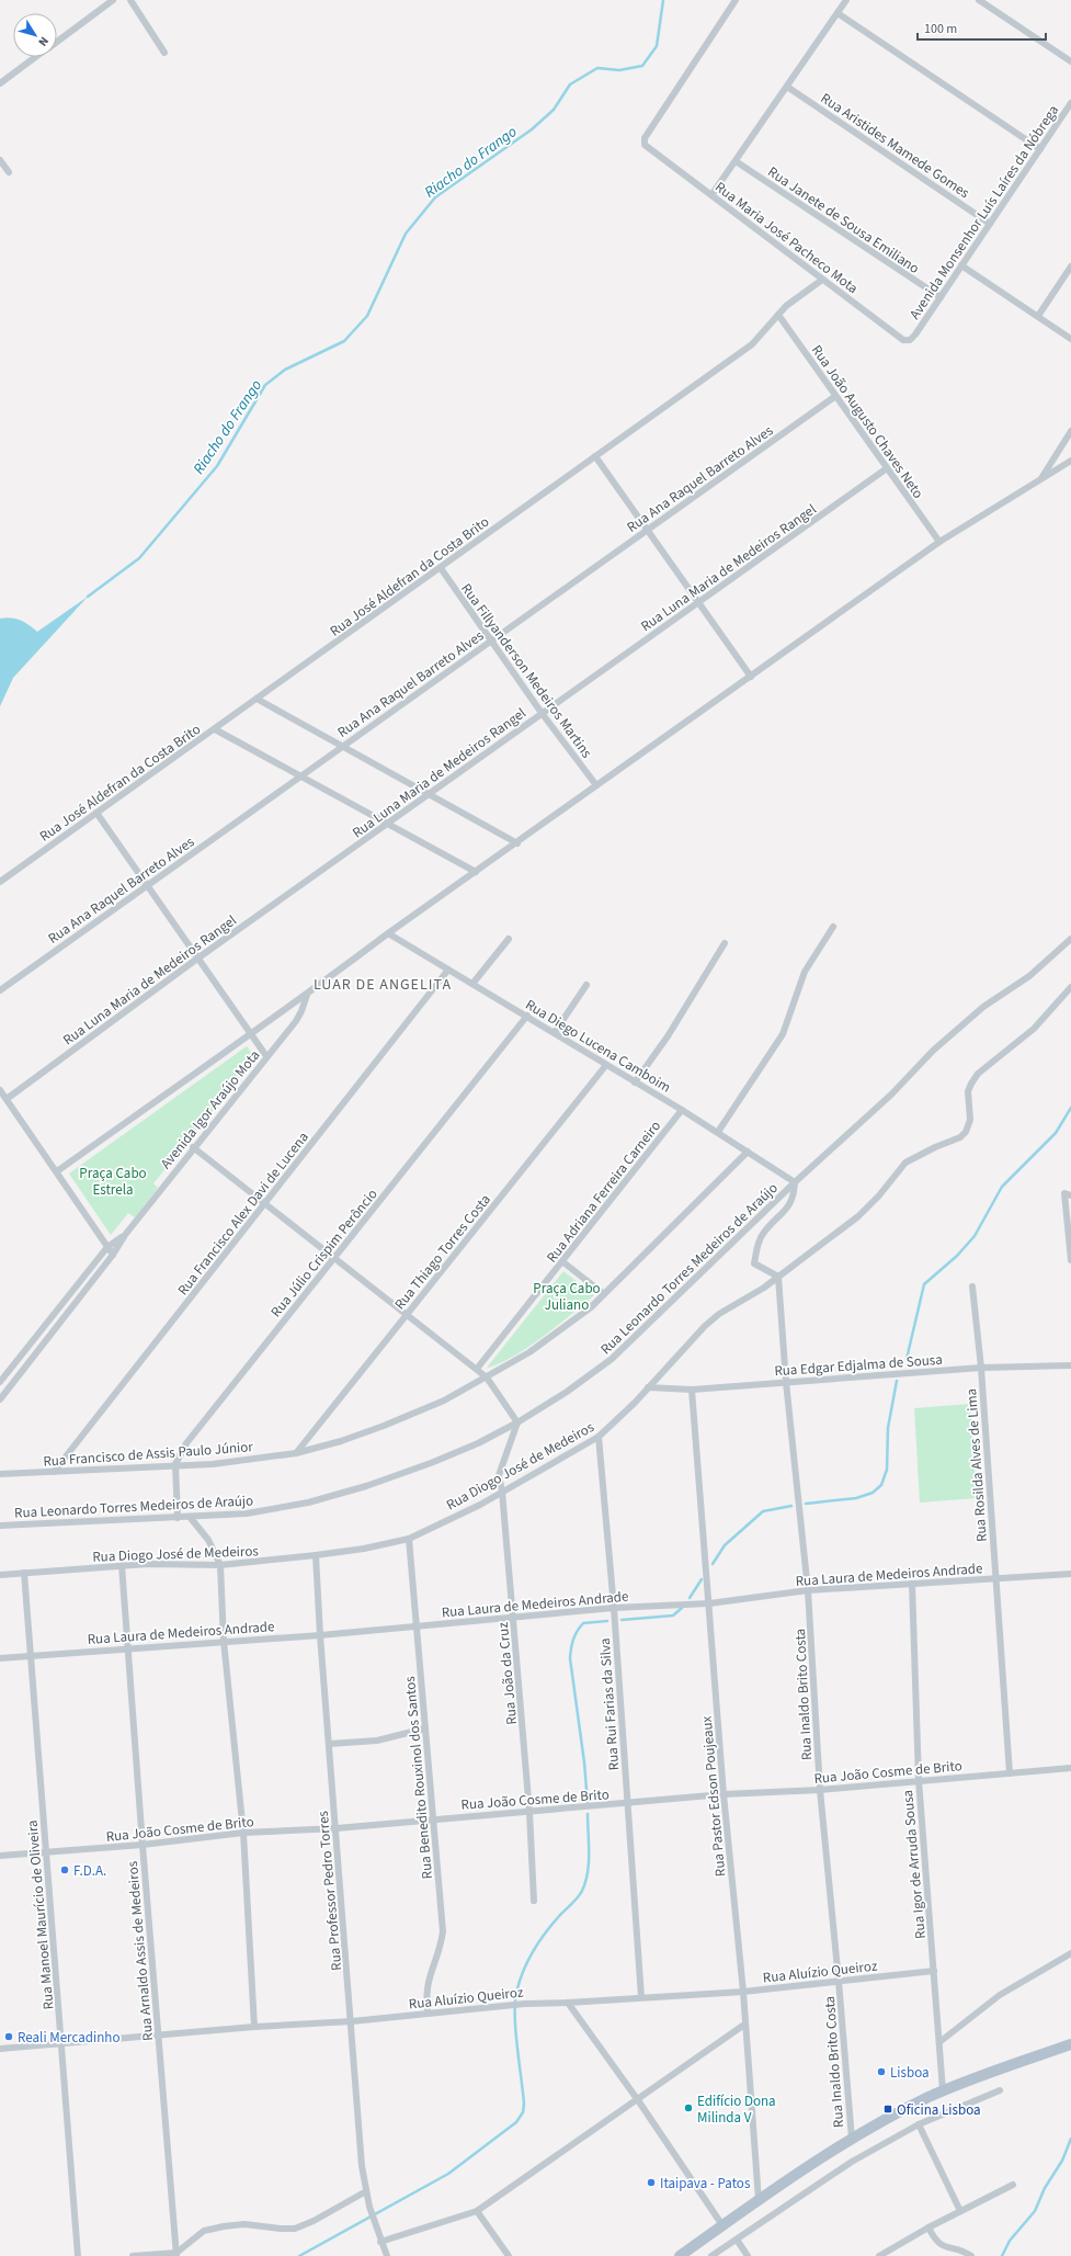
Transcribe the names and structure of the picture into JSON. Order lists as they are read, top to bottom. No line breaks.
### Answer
{"streets":{"street":["Rua Aristides Mamede Gomes","Avenida Monsenhor Luís Laíres da Nóbrega","Rua Janete de Sousa Emiliano","Rua Maria José Pacheco Mota","Rua João Augusto Chaves Neto","Rua Ana Raquel Barreto Alves","Rua Luna Maria de Medeiros Rangel","Rua José Aldefran da Costa Brito","Rua Fillyanderson Medeiros Martins","Rua Diego Lucena Camboim","Avenida Igor Araújo Mota","Rua Adriana Ferreira Carneiro","Rua Francisco Alex Davi de Lucena","Rua Thiago Torres Costa","Rua Júlio Crispim Perôncio","Rua Leonardo Torres Medeiros de Araújo","Rua Edgar Edjalma de Sousa","Rua Francisco de Assis Paulo Júnior","Rua Diogo José de Medeiros","Rua Rosilda Alves de Lima","Rua Laura de Medeiros Andrade","Rua João da Cruz","Rua Inaldo Brito Costa","Rua Rui Farias da Silva","Rua João Cosme de Brito","Rua Benedito Rouxinol dos Santos","Rua Pastor Edson Poujeaux","Rua Igor de Arruda Sousa","Rua Professor Pedro Torres","Rua Manoel Maurício de Oliveira","Rua Arnaldo Assis de Medeiros","Rua Aluízio Queiroz"]},"crossings":[["Rua Aristides Mamede Gomes","Avenida Monsenhor Luís Laíres da Nóbrega"],["Avenida Monsenhor Luís Laíres da Nóbrega","Rua Janete de Sousa Emiliano"],["Avenida Monsenhor Luís Laíres da Nóbrega","Rua Maria José Pacheco Mota"],["Rua Maria José Pacheco Mota","Rua José Aldefran da Costa Brito"],["Rua João Augusto Chaves Neto","Rua Ana Raquel Barreto Alves"],["Rua João Augusto Chaves Neto","Rua Luna Maria de Medeiros Rangel"],["Rua João Augusto Chaves Neto","Rua José Aldefran da Costa Brito"],["Rua Ana Raquel Barreto Alves","Rua Fillyanderson Medeiros Martins"],["Rua Luna Maria de Medeiros Rangel","Rua Fillyanderson Medeiros Martins"],["Rua José Aldefran da Costa Brito","Rua Fillyanderson Medeiros Martins"],["Rua Diego Lucena Camboim","Rua Adriana Ferreira Carneiro"],["Rua Diego Lucena Camboim","Rua Francisco Alex Davi de Lucena"],["Rua Diego Lucena Camboim","Rua Thiago Torres Costa"],["Rua Diego Lucena Camboim","Rua Júlio Crispim Perôncio"],["Rua Diego Lucena Camboim","Rua Leonardo Torres Medeiros de Araújo"],["Rua Diego Lucena Camboim","Rua Francisco de Assis Paulo Júnior"],["Rua Francisco Alex Davi de Lucena","Rua Francisco de Assis Paulo Júnior"],["Rua Thiago Torres Costa","Rua Francisco de Assis Paulo Júnior"],["Rua Júlio Crispim Perôncio","Rua Francisco de Assis Paulo Júnior"],["Rua Leonardo Torres Medeiros de Araújo","Rua João da Cruz"],["Rua Edgar Edjalma de Sousa","Rua Diogo José de Medeiros"],["Rua Edgar Edjalma de Sousa","Rua Rosilda Alves de Lima"],["Rua Edgar Edjalma de Sousa","Rua Inaldo Brito Costa"],["Rua Edgar Edjalma de Sousa","Rua Pastor Edson Poujeaux"],["Rua Diogo José de Medeiros","Rua João da Cruz"],["Rua Diogo José de Medeiros","Rua Inaldo Brito Costa"],["Rua Diogo José de Medeiros","Rua Rui Farias da Silva"],["Rua Diogo José de Medeiros","Rua Benedito Rouxinol dos Santos"],["Rua Diogo José de Medeiros","Rua Professor Pedro Torres"],["Rua Diogo José de Medeiros","Rua Manoel Maurício de Oliveira"],["Rua Diogo José de Medeiros","Rua Arnaldo Assis de Medeiros"],["Rua Rosilda Alves de Lima","Rua Laura de Medeiros Andrade"],["Rua Rosilda Alves de Lima","Rua João Cosme de Brito"],["Rua Laura de Medeiros Andrade","Rua João da Cruz"],["Rua Laura de Medeiros Andrade","Rua Inaldo Brito Costa"],["Rua Laura de Medeiros Andrade","Rua Rui Farias da Silva"],["Rua Laura de Medeiros Andrade","Rua Benedito Rouxinol dos Santos"],["Rua Laura de Medeiros Andrade","Rua Pastor Edson Poujeaux"],["Rua Laura de Medeiros Andrade","Rua Igor de Arruda Sousa"],["Rua Laura de Medeiros Andrade","Rua Professor Pedro Torres"],["Rua Laura de Medeiros Andrade","Rua Manoel Maurício de Oliveira"],["Rua Laura de Medeiros Andrade","Rua Arnaldo Assis de Medeiros"],["Rua João da Cruz","Rua João Cosme de Brito"],["Rua Inaldo Brito Costa","Rua João Cosme de Brito"],["Rua Inaldo Brito Costa","Rua Aluízio Queiroz"],["Rua Rui Farias da Silva","Rua João Cosme de Brito"],["Rua Rui Farias da Silva","Rua Aluízio Queiroz"],["Rua João Cosme de Brito","Rua Benedito Rouxinol dos Santos"],["Rua João Cosme de Brito","Rua Pastor Edson Poujeaux"],["Rua João Cosme de Brito","Rua Igor de Arruda Sousa"],["Rua João Cosme de Brito","Rua Professor Pedro Torres"],["Rua João Cosme de Brito","Rua Manoel Maurício de Oliveira"],["Rua João Cosme de Brito","Rua Arnaldo Assis de Medeiros"],["Rua Benedito Rouxinol dos Santos","Rua Aluízio Queiroz"],["Rua Pastor Edson Poujeaux","Rua Aluízio Queiroz"],["Rua Igor de Arruda Sousa","Rua Aluízio Queiroz"],["Rua Professor Pedro Torres","Rua Aluízio Queiroz"],["Rua Manoel Maurício de Oliveira","Rua Aluízio Queiroz"],["Rua Arnaldo Assis de Medeiros","Rua Aluízio Queiroz"]],"districts":["LUAR DE ANGELITA"],"water":["Riacho do Frango"],"parks":["Praça Cabo Estrela","Praça Cabo Juliano"],"places":{"other":["F.D.A.","Reali Mercadinho","Lisboa","Edifício Dona Milinda V","Itaipava - Patos"],"transit":["Oficina Lisboa"]},"scale_bar":"100 m","north":"bottom right"}
